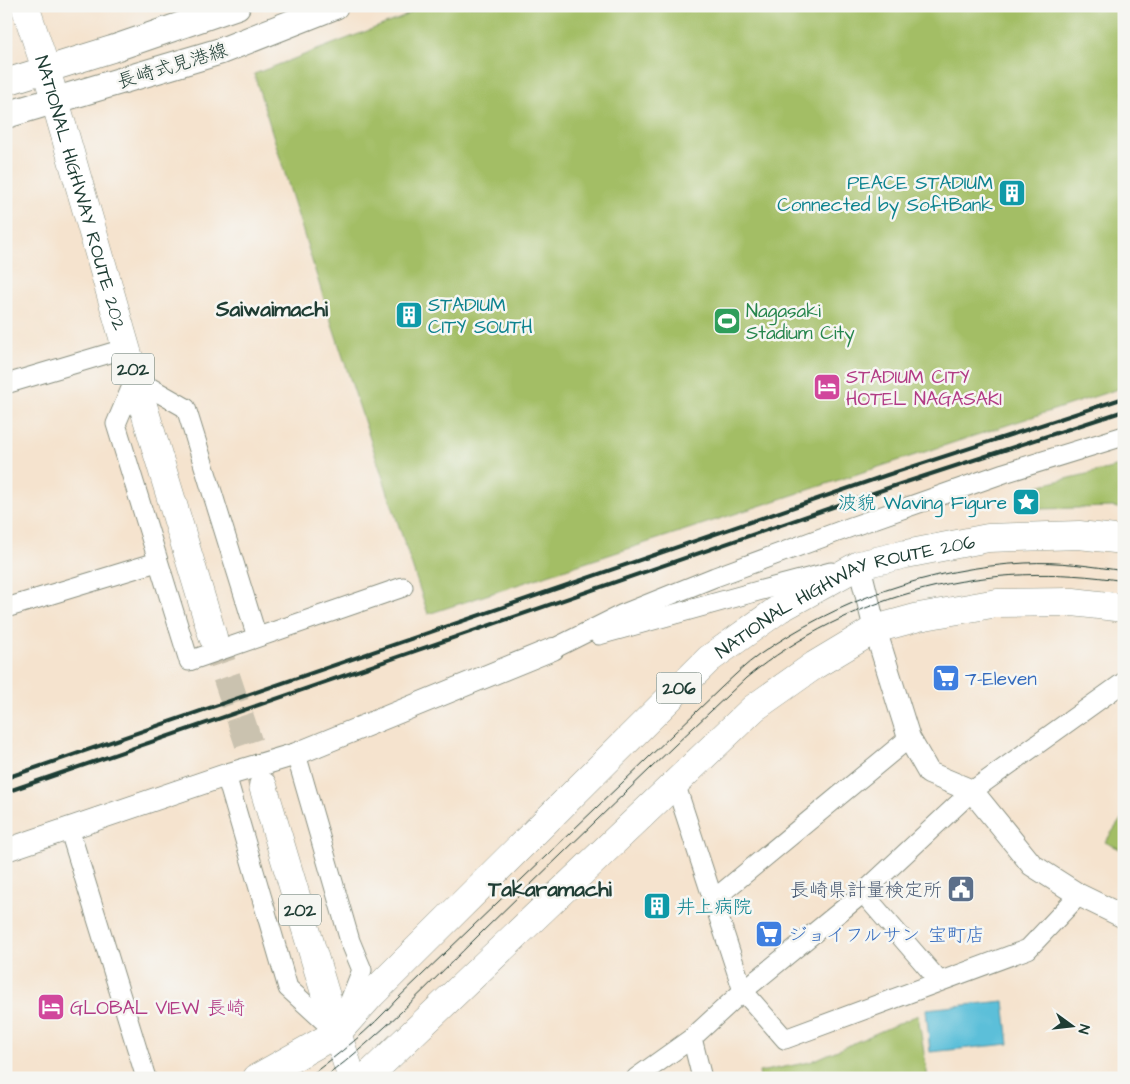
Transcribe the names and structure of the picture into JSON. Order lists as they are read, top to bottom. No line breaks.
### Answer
{"streets":{"highway":["NATIONAL HIGHWAY ROUTE 202","202","NATIONAL HIGHWAY ROUTE 206","206"],"main road":["長崎式見港線"]},"crossings":[["長崎式見港線","NATIONAL HIGHWAY ROUTE 202"],["202","NATIONAL HIGHWAY ROUTE 206"]],"districts":["Saiwaimachi","Takaramachi"],"places":{"building":["PEACE STADIUM Connected by SoftBank","STADIUM CITY SOUTH","井上病院"],"sports":["Nagasaki Stadium City"],"hotel":["STADIUM CITY HOTEL NAGASAKI","GLOBAL VIEW 長崎"],"place":["波貌 Waving Figure"],"supermarket":["7-Eleven","ジョイフルサン 宝町店"],"public building":["長崎県計量検定所"]},"north":"right"}
